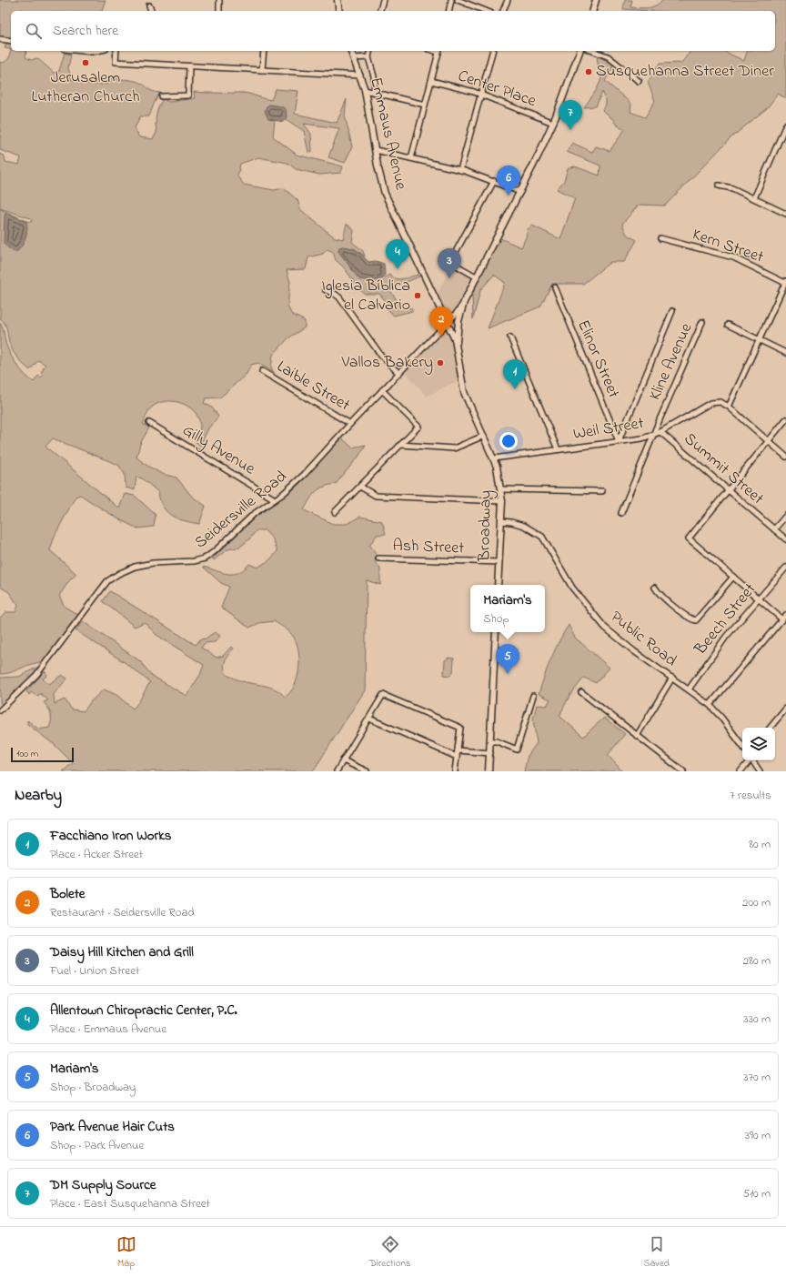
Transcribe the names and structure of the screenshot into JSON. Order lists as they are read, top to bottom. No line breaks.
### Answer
{"streets":{"main road":["Emmaus Avenue","Broadway"],"street":["Center Place","Kern Street","Elinor Street","Kline Avenue","Laible Street","Weil Street","Gilly Avenue","Summit Street","Seidersville Road","Ash Street","Beech Street","Public Road"]},"crossings":[["Emmaus Avenue","Seidersville Road"],["Emmaus Avenue","Broadway"],["Elinor Street","Weil Street"],["Kline Avenue","Weil Street"],["Laible Street","Seidersville Road"],["Weil Street","Summit Street"],["Weil Street","Broadway"],["Gilly Avenue","Seidersville Road"],["Seidersville Road","Broadway"],["Broadway","Ash Street"],["Broadway","Public Road"],["Beech Street","Public Road"]],"places":["Jerusalem Lutheran Church","Susquehanna Street Diner","Iglesia Bíblica el Calvario","Vallos Bakery"],"scale_bar":"100 m","page":{"search":"Search here","pins":["7","6","4","3","2","1","5"],"popup":["Mariam's","Shop"],"scale":"100 m","heading":["Nearby","7 results"],"list":[{"mark":"1","name":"Facchiano Iron Works","note":"Place · Acker Street","value":"80 m"},{"mark":"2","name":"Bolete","note":"Restaurant · Seidersville Road","value":"200 m"},{"mark":"3","name":"Daisy Hill Kitchen and Grill","note":"Fuel · Union Street","value":"280 m"},{"mark":"4","name":"Allentown Chiropractic Center, P.C.","note":"Place · Emmaus Avenue","value":"330 m"},{"mark":"5","name":"Mariam's","note":"Shop · Broadway","value":"370 m"},{"mark":"6","name":"Park Avenue Hair Cuts","note":"Shop · Park Avenue","value":"390 m"},{"mark":"7","name":"DM Supply Source","note":"Place · East Susquehanna Street","value":"510 m"}],"nav":["Map","Directions","Saved"]}}
